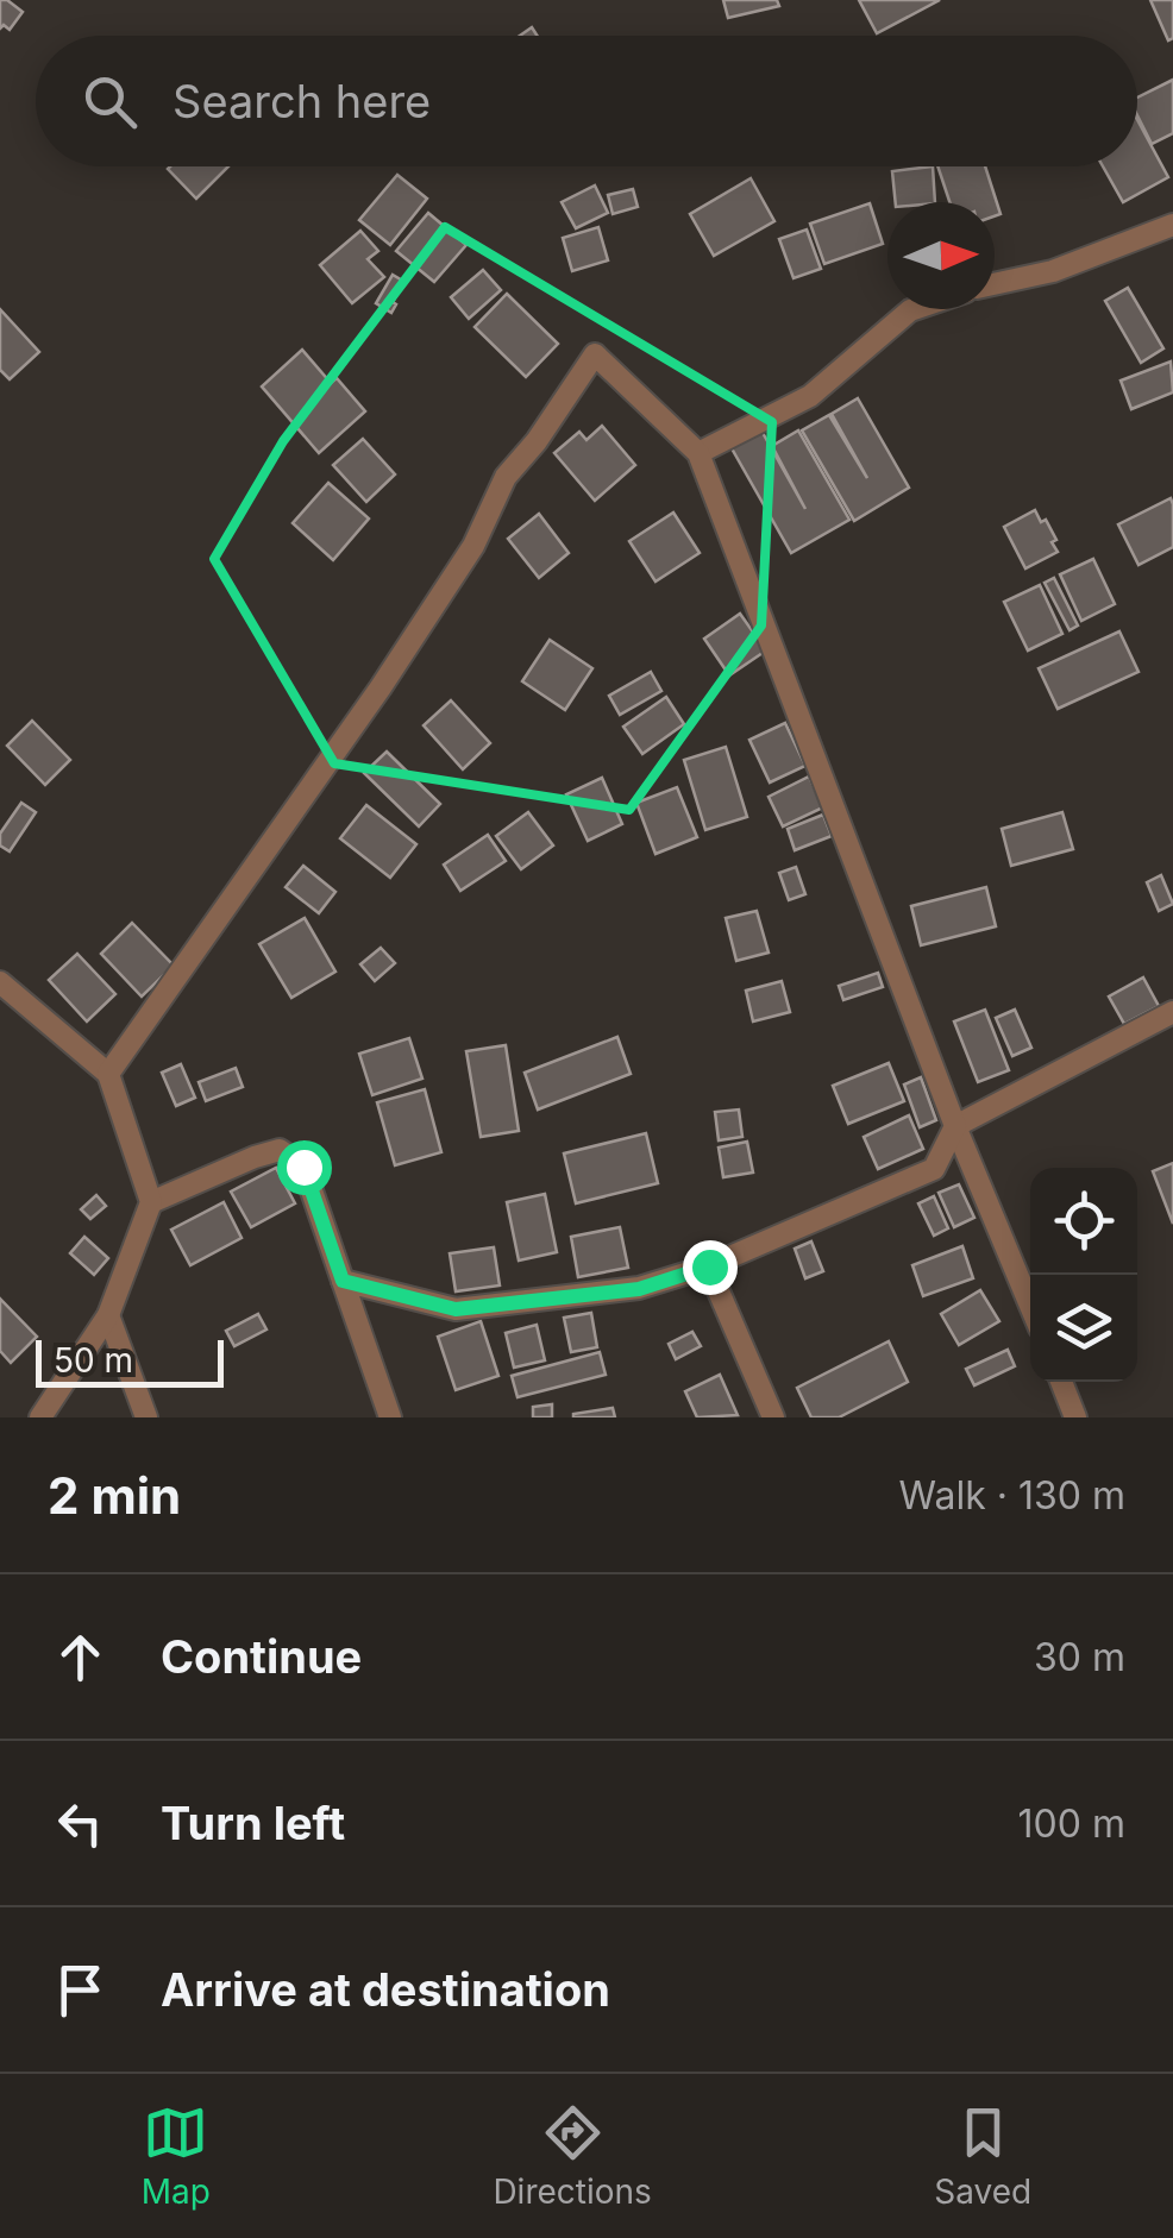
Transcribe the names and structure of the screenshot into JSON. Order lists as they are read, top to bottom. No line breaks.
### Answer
{"scale_bar":"50 m","north":"right","page":{"search":"Search here","scale":"50 m","heading":["2 min","Walk · 130 m"],"list":[["Continue","30 m"],["Turn left","100 m"],"Arrive at destination"],"nav":["Map","Directions","Saved"]}}
